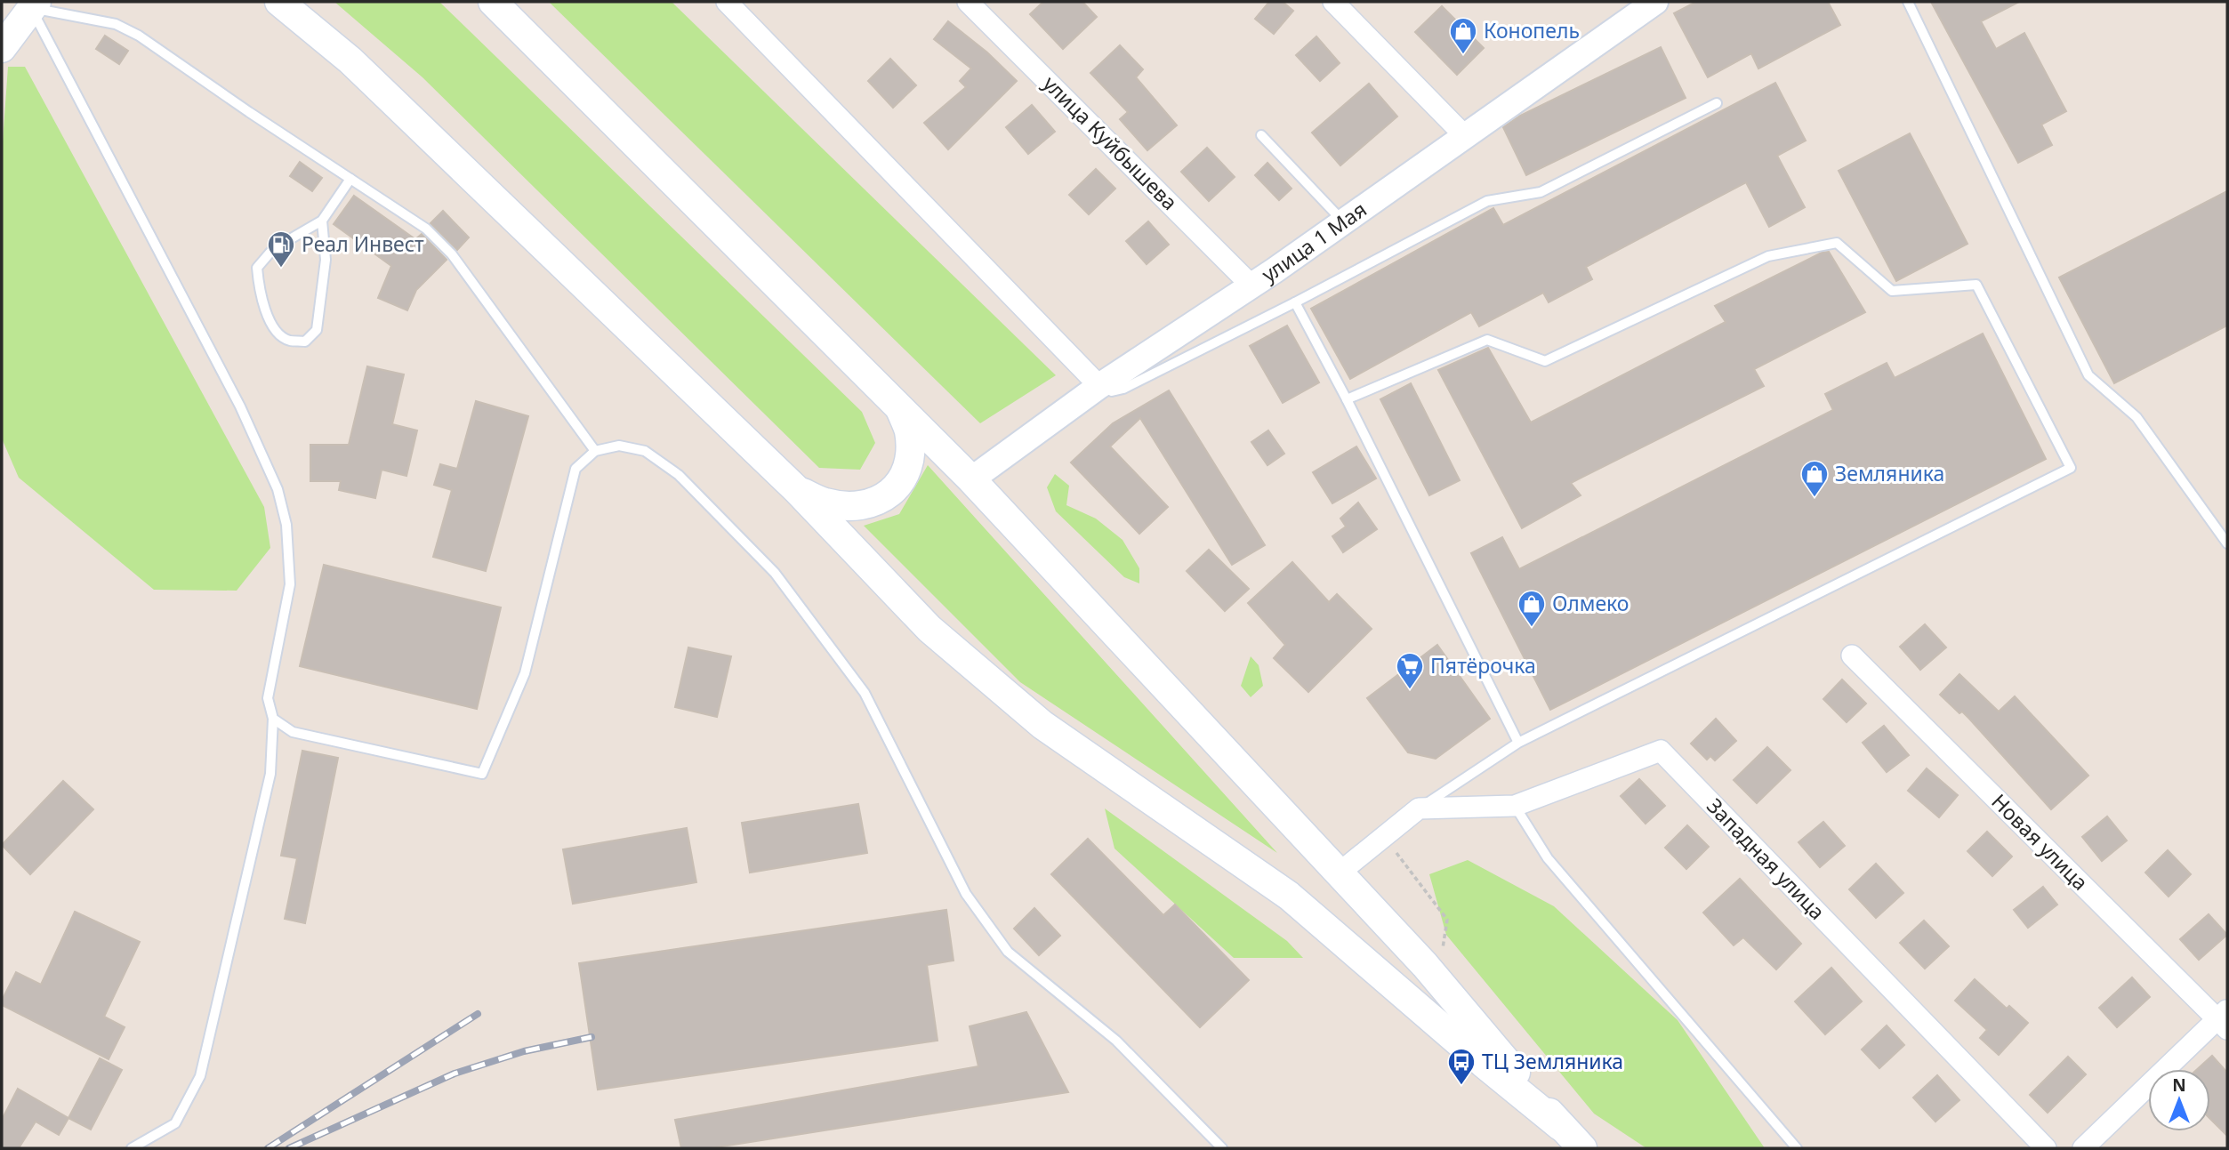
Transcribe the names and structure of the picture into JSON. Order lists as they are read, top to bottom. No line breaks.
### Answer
{"streets":{"street":["улица Куйбышева","улица 1 Мая","Новая улица","Западная улица"]},"crossings":[["улица Куйбышева","улица 1 Мая"]],"places":{"shop":["Конопель","Земляника","Олмеко"],"fuel station":["Реал Инвест"],"supermarket":["Пятёрочка"],"bus stop":["ТЦ Земляника"]},"north":"top"}
